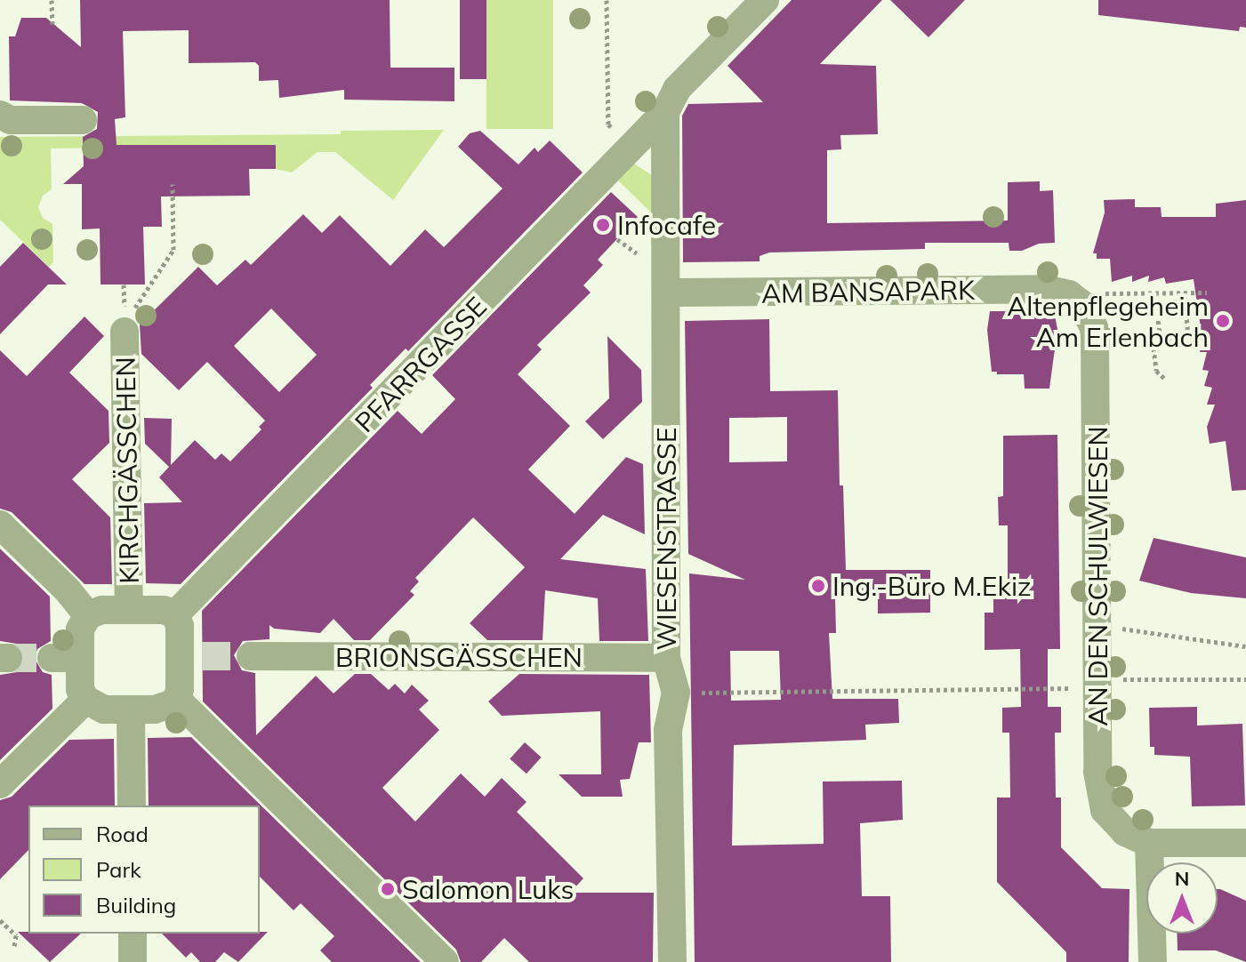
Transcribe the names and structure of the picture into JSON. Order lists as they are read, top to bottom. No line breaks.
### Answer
{"streets":{"street":["AM BANSAPARK","PFARRGASSE","KIRCHGÄSSCHEN","WIESENSTRASSE","AN DEN SCHULWIESEN","BRIONSGÄSSCHEN"]},"crossings":[["AM BANSAPARK","WIESENSTRASSE"],["AM BANSAPARK","AN DEN SCHULWIESEN"],["PFARRGASSE","KIRCHGÄSSCHEN"],["PFARRGASSE","WIESENSTRASSE"],["WIESENSTRASSE","BRIONSGÄSSCHEN"]],"places":["Infocafe","Altenpflegeheim Am Erlenbach","Ing.-Büro M.Ekiz","Salomon Luks"],"legend":["Road","Park","Building"],"north":"top"}
